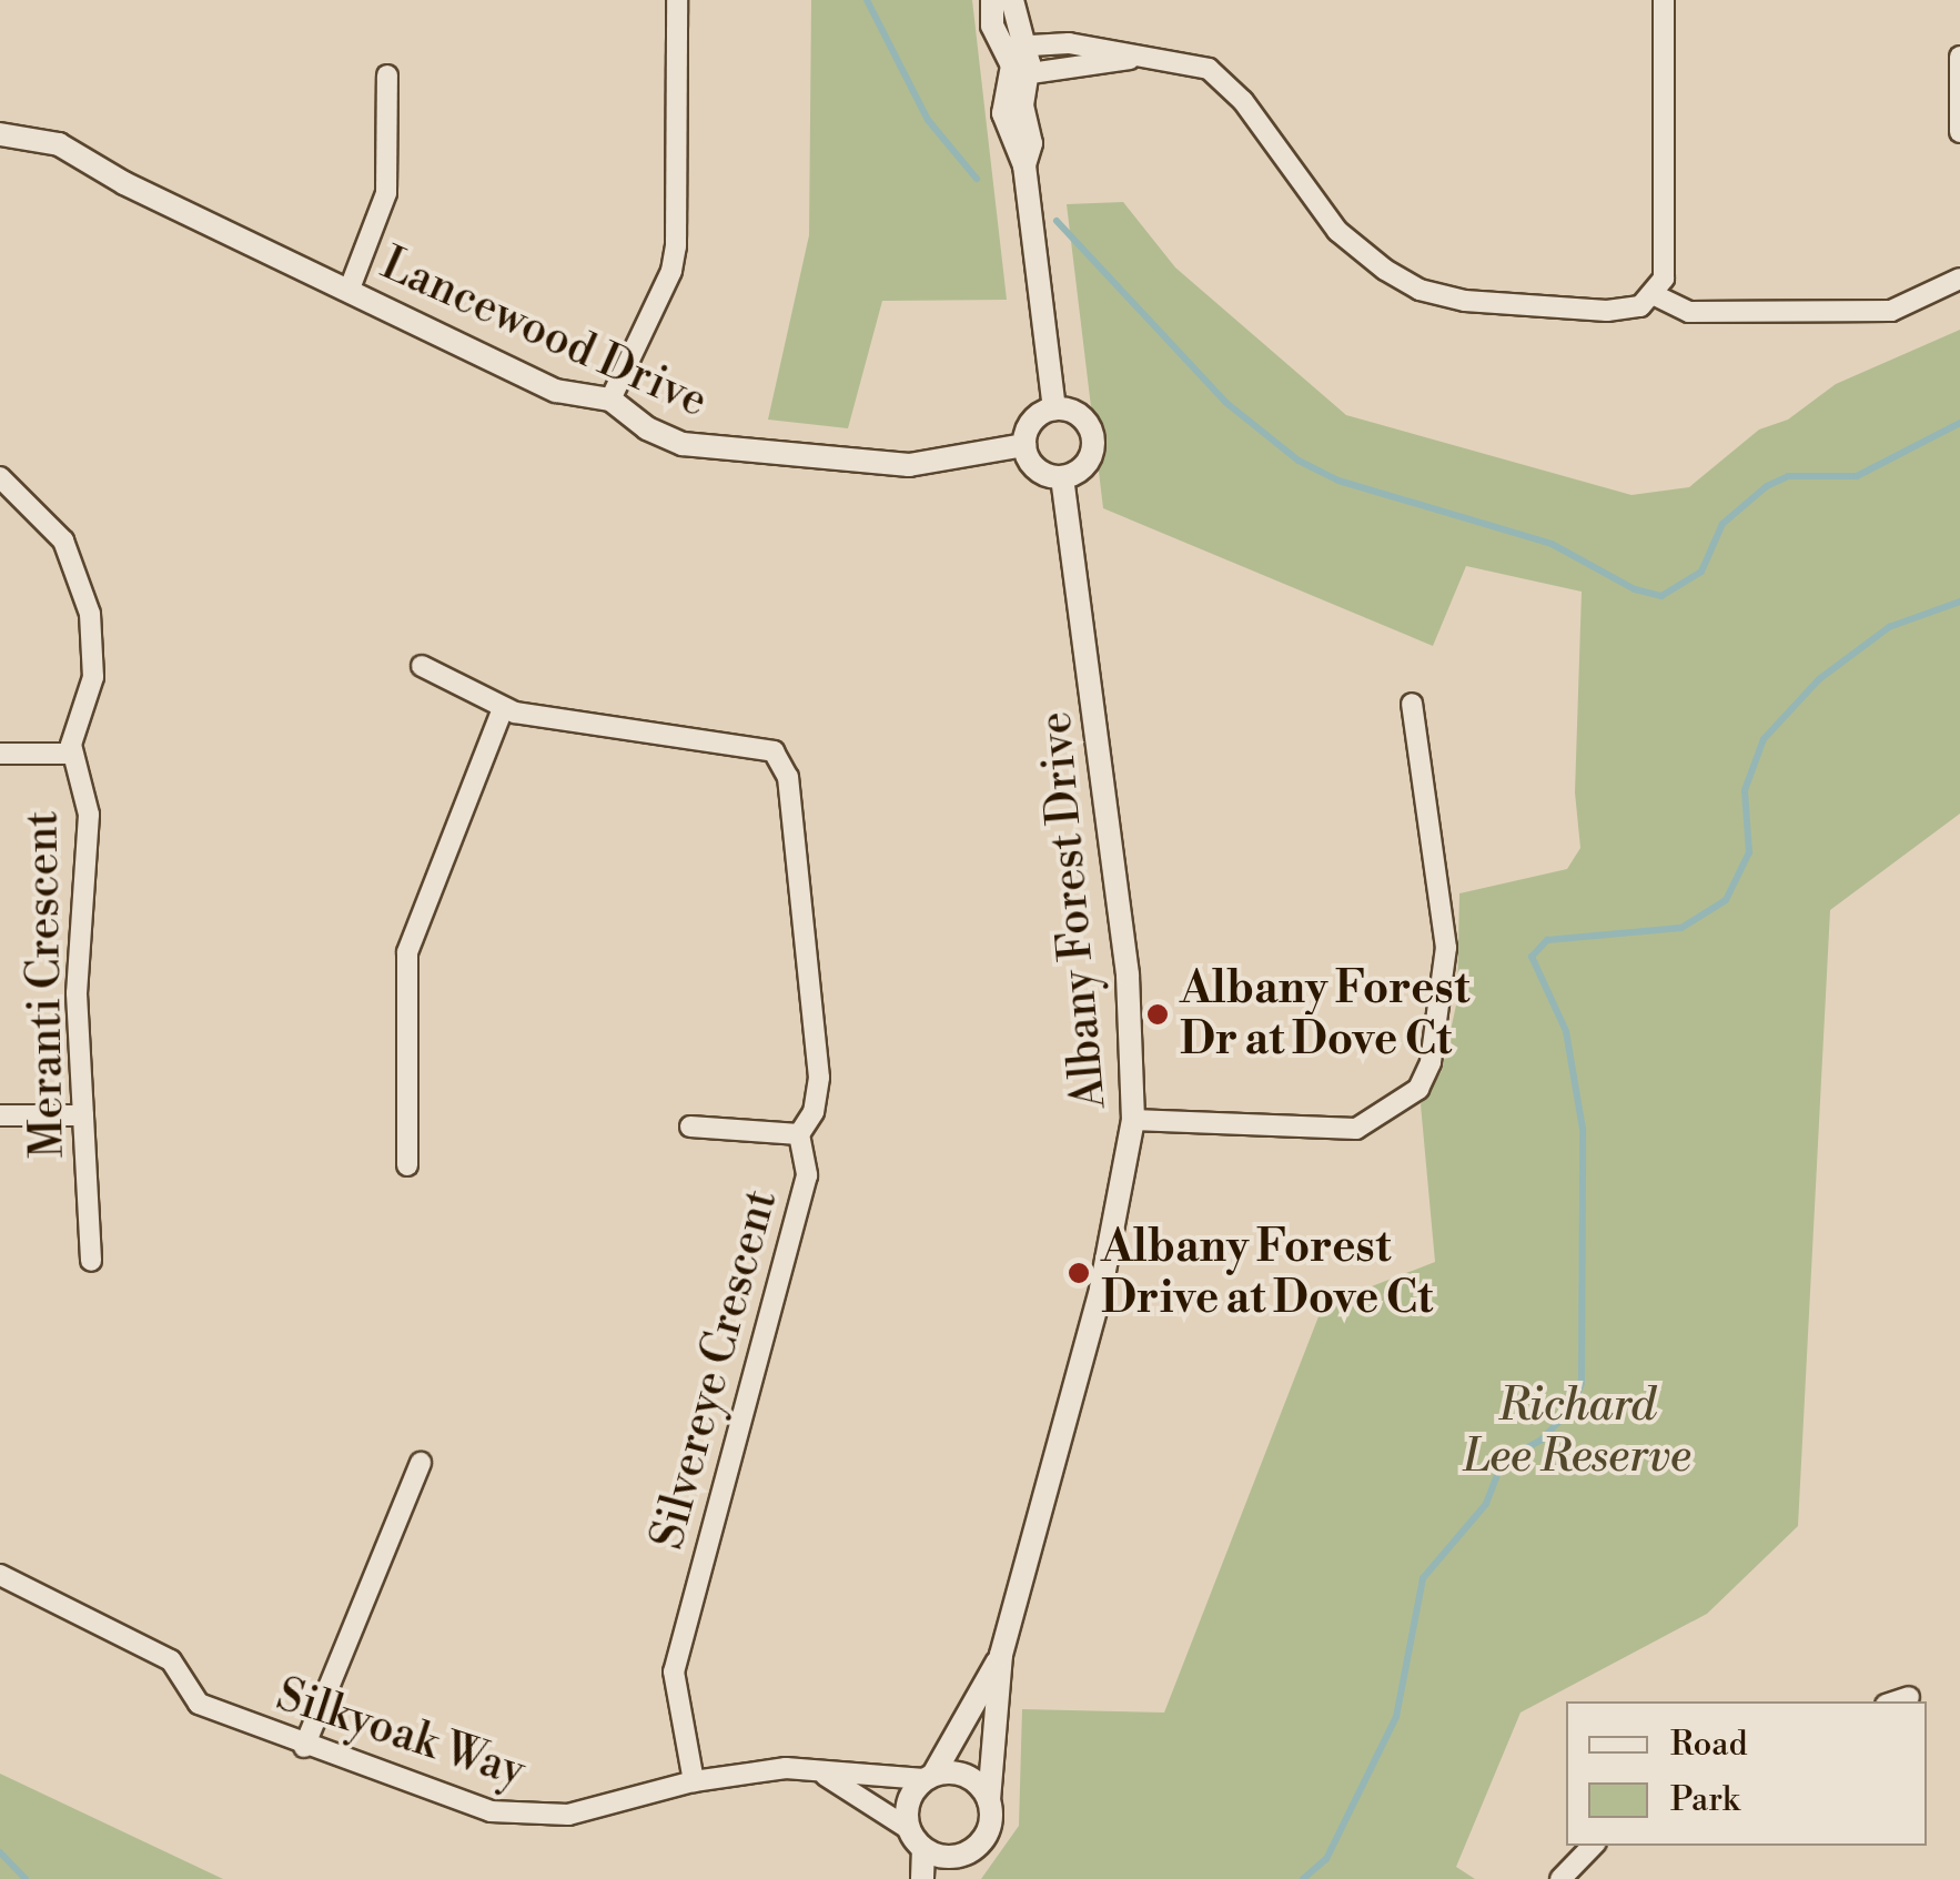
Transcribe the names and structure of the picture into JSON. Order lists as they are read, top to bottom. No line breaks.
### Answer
{"streets":{"street":["Lancewood Drive","Albany Forest Drive","Meranti Crescent","Silvereye Crescent","Silkyoak Way"]},"crossings":[["Lancewood Drive","Albany Forest Drive"],["Albany Forest Drive","Silkyoak Way"],["Silvereye Crescent","Silkyoak Way"]],"parks":["Richard Lee Reserve"],"places":["Albany Forest Dr at Dove Ct","Albany Forest Drive at Dove Ct"],"legend":["Road","Park"]}
